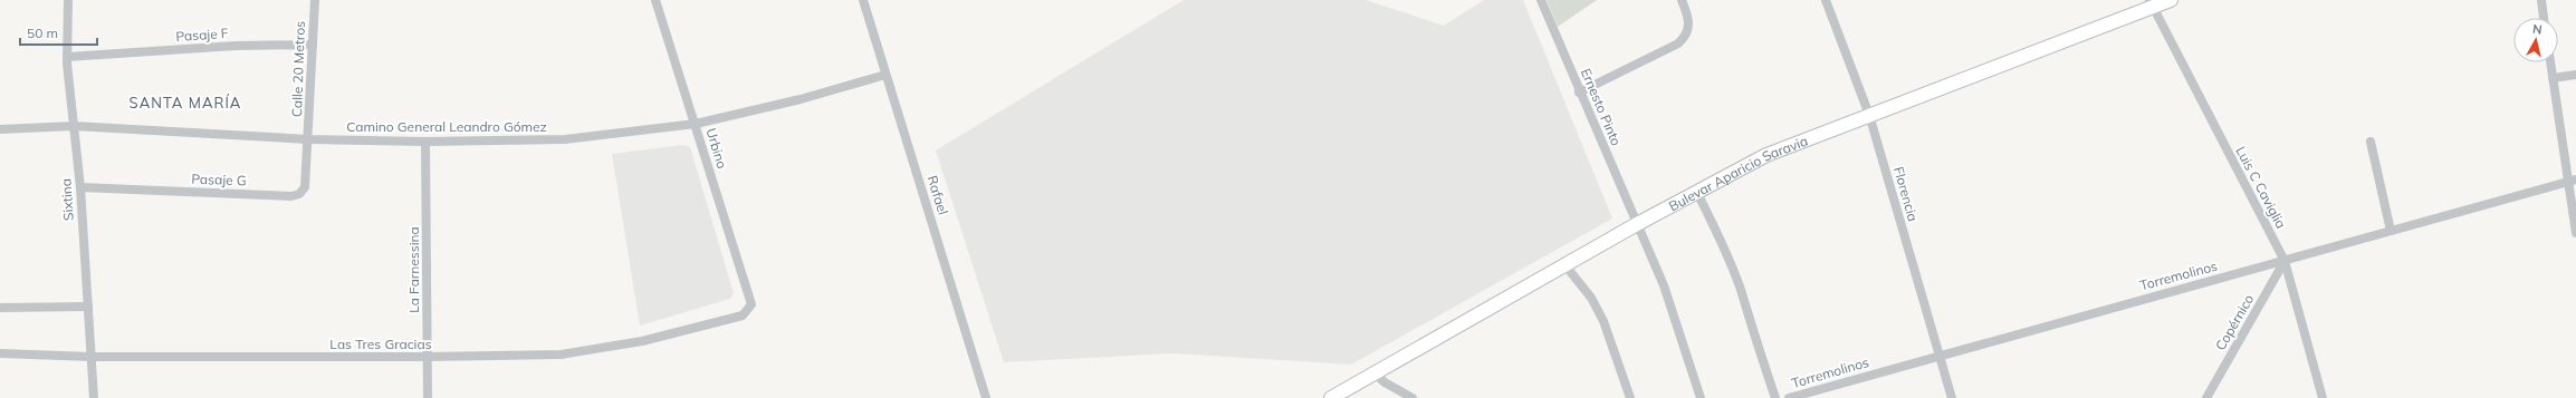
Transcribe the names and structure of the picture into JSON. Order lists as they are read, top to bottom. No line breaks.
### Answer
{"streets":{"street":["Pasaje F","Calle 20 Metros","Ernesto Pinto","Camino General Leandro Gómez","Urbino","Bulevar Aparicio Saravia","Pasaje G","Luis C Caviglia","Florencia","Rafael","Sixtina","La Farnessina","Torremolinos","Copérnico","Las Tres Gracias"]},"crossings":[["Pasaje F","Calle 20 Metros"],["Pasaje F","Sixtina"],["Calle 20 Metros","Camino General Leandro Gómez"],["Calle 20 Metros","Pasaje G"],["Ernesto Pinto","Bulevar Aparicio Saravia"],["Camino General Leandro Gómez","Urbino"],["Camino General Leandro Gómez","Pasaje G"],["Camino General Leandro Gómez","Rafael"],["Camino General Leandro Gómez","Sixtina"],["Camino General Leandro Gómez","La Farnessina"],["Urbino","Las Tres Gracias"],["Bulevar Aparicio Saravia","Luis C Caviglia"],["Bulevar Aparicio Saravia","Florencia"],["Pasaje G","Sixtina"],["Luis C Caviglia","Torremolinos"],["Luis C Caviglia","Copérnico"],["Florencia","Torremolinos"],["Sixtina","Las Tres Gracias"],["La Farnessina","Las Tres Gracias"],["Torremolinos","Copérnico"]],"districts":["SANTA MARÍA"],"scale_bar":"50 m","north":"top"}
